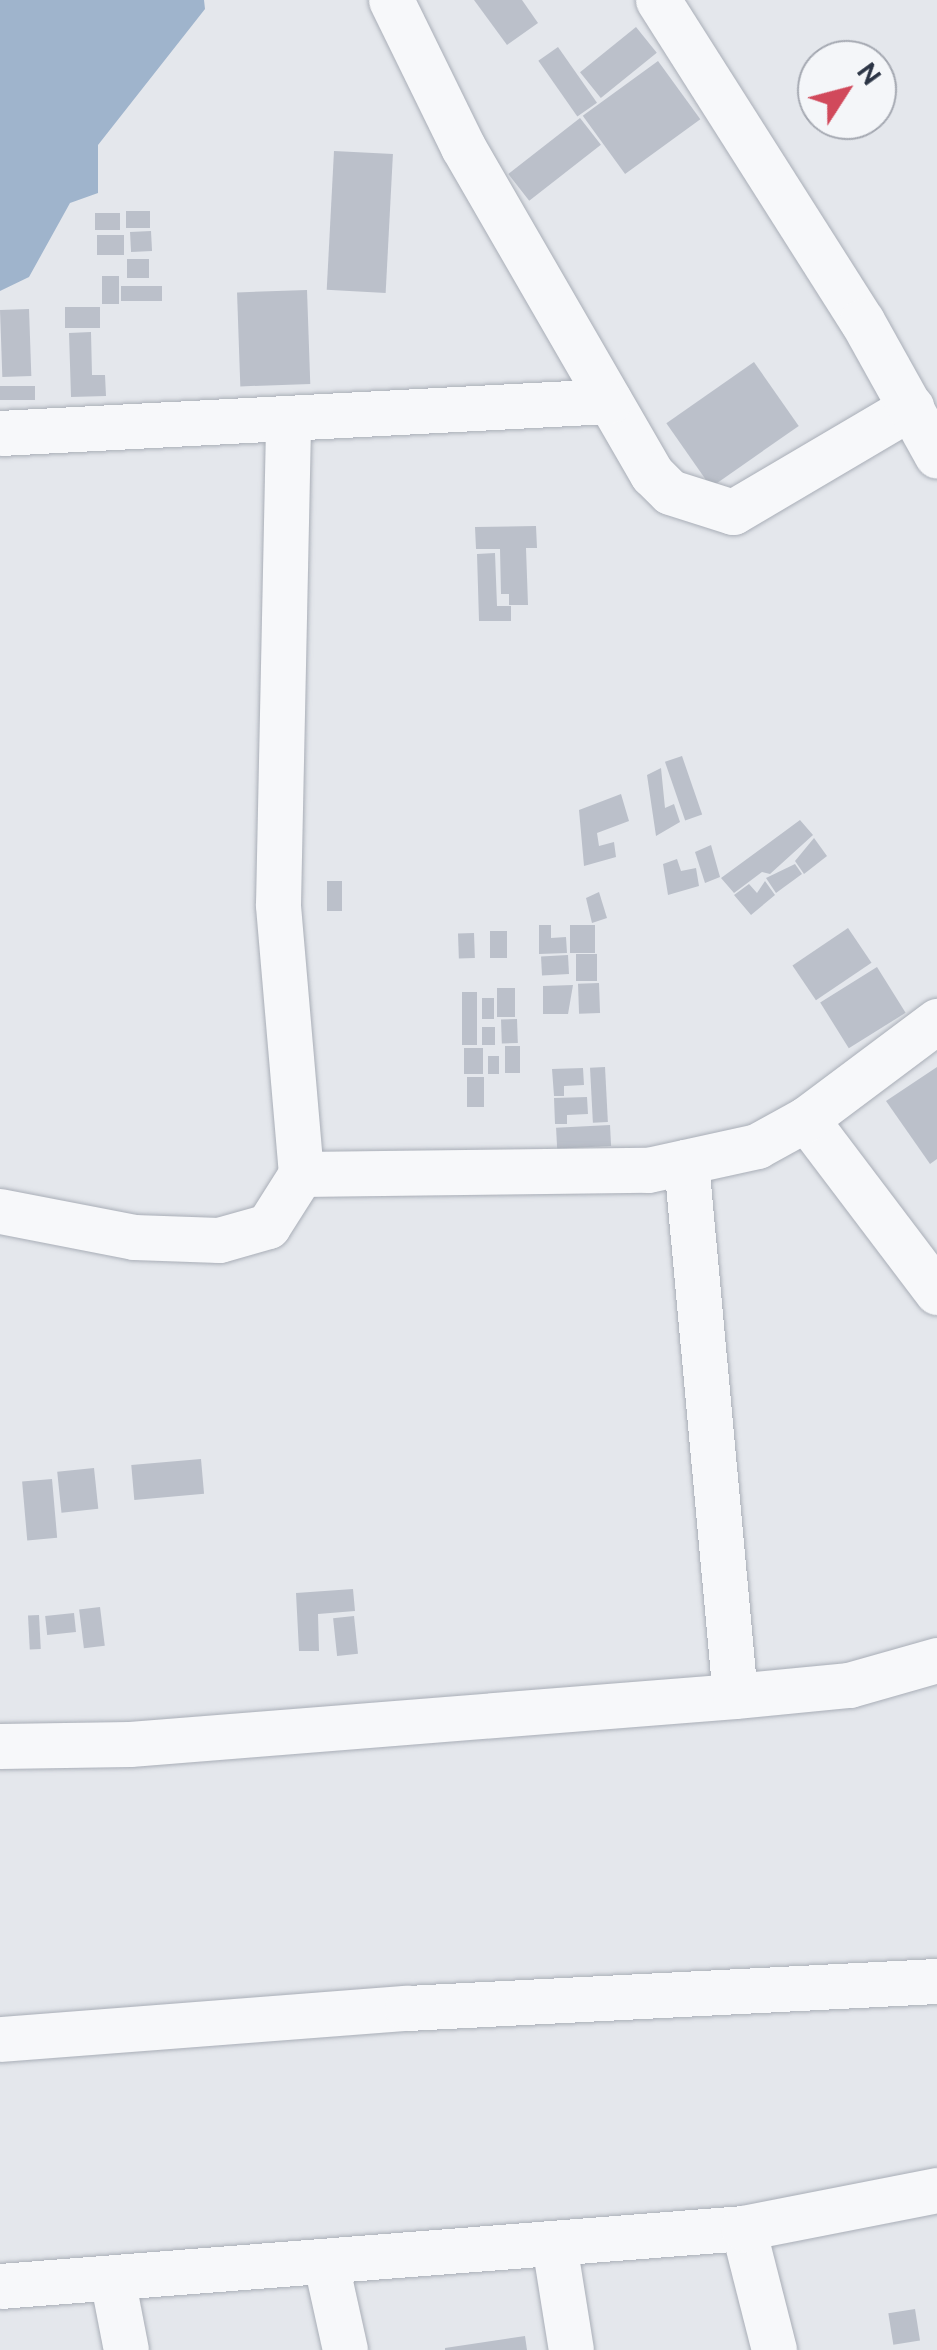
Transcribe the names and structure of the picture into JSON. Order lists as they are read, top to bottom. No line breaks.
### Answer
{"north":"top right"}
